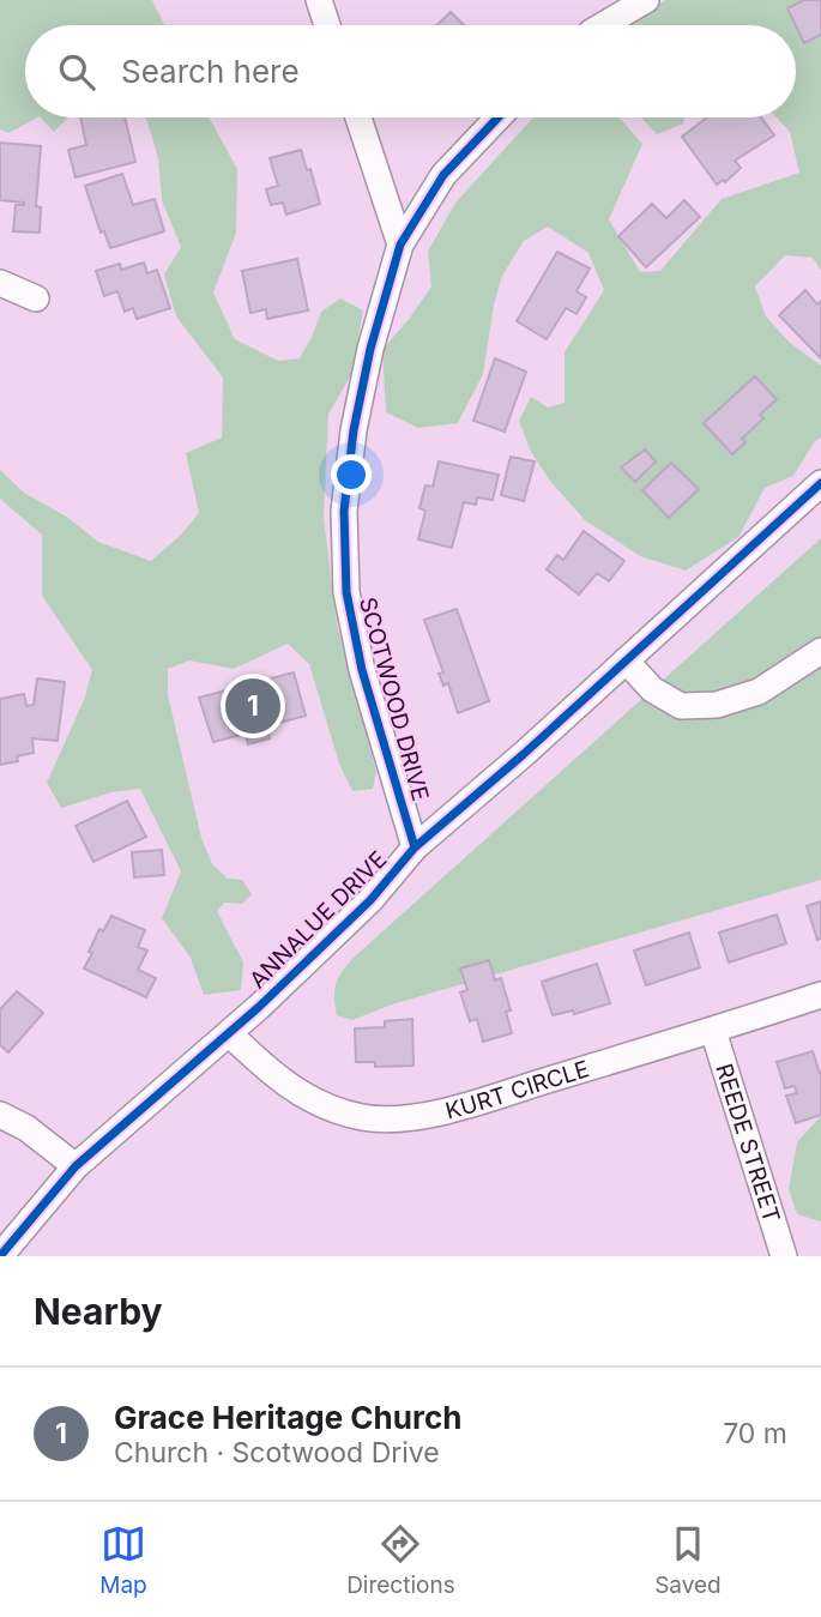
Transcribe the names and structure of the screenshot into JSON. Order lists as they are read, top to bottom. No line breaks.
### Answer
{"streets":{"street":["SCOTWOOD DRIVE","ANNALUE DRIVE","KURT CIRCLE","REEDE STREET"]},"crossings":[["SCOTWOOD DRIVE","ANNALUE DRIVE"],["ANNALUE DRIVE","KURT CIRCLE"],["KURT CIRCLE","REEDE STREET"]],"page":{"search":"Search here","pins":"1","heading":"Nearby","list":[{"mark":"1","name":"Grace Heritage Church","note":"Church · Scotwood Drive","value":"70 m"}],"nav":["Map","Directions","Saved"]}}
